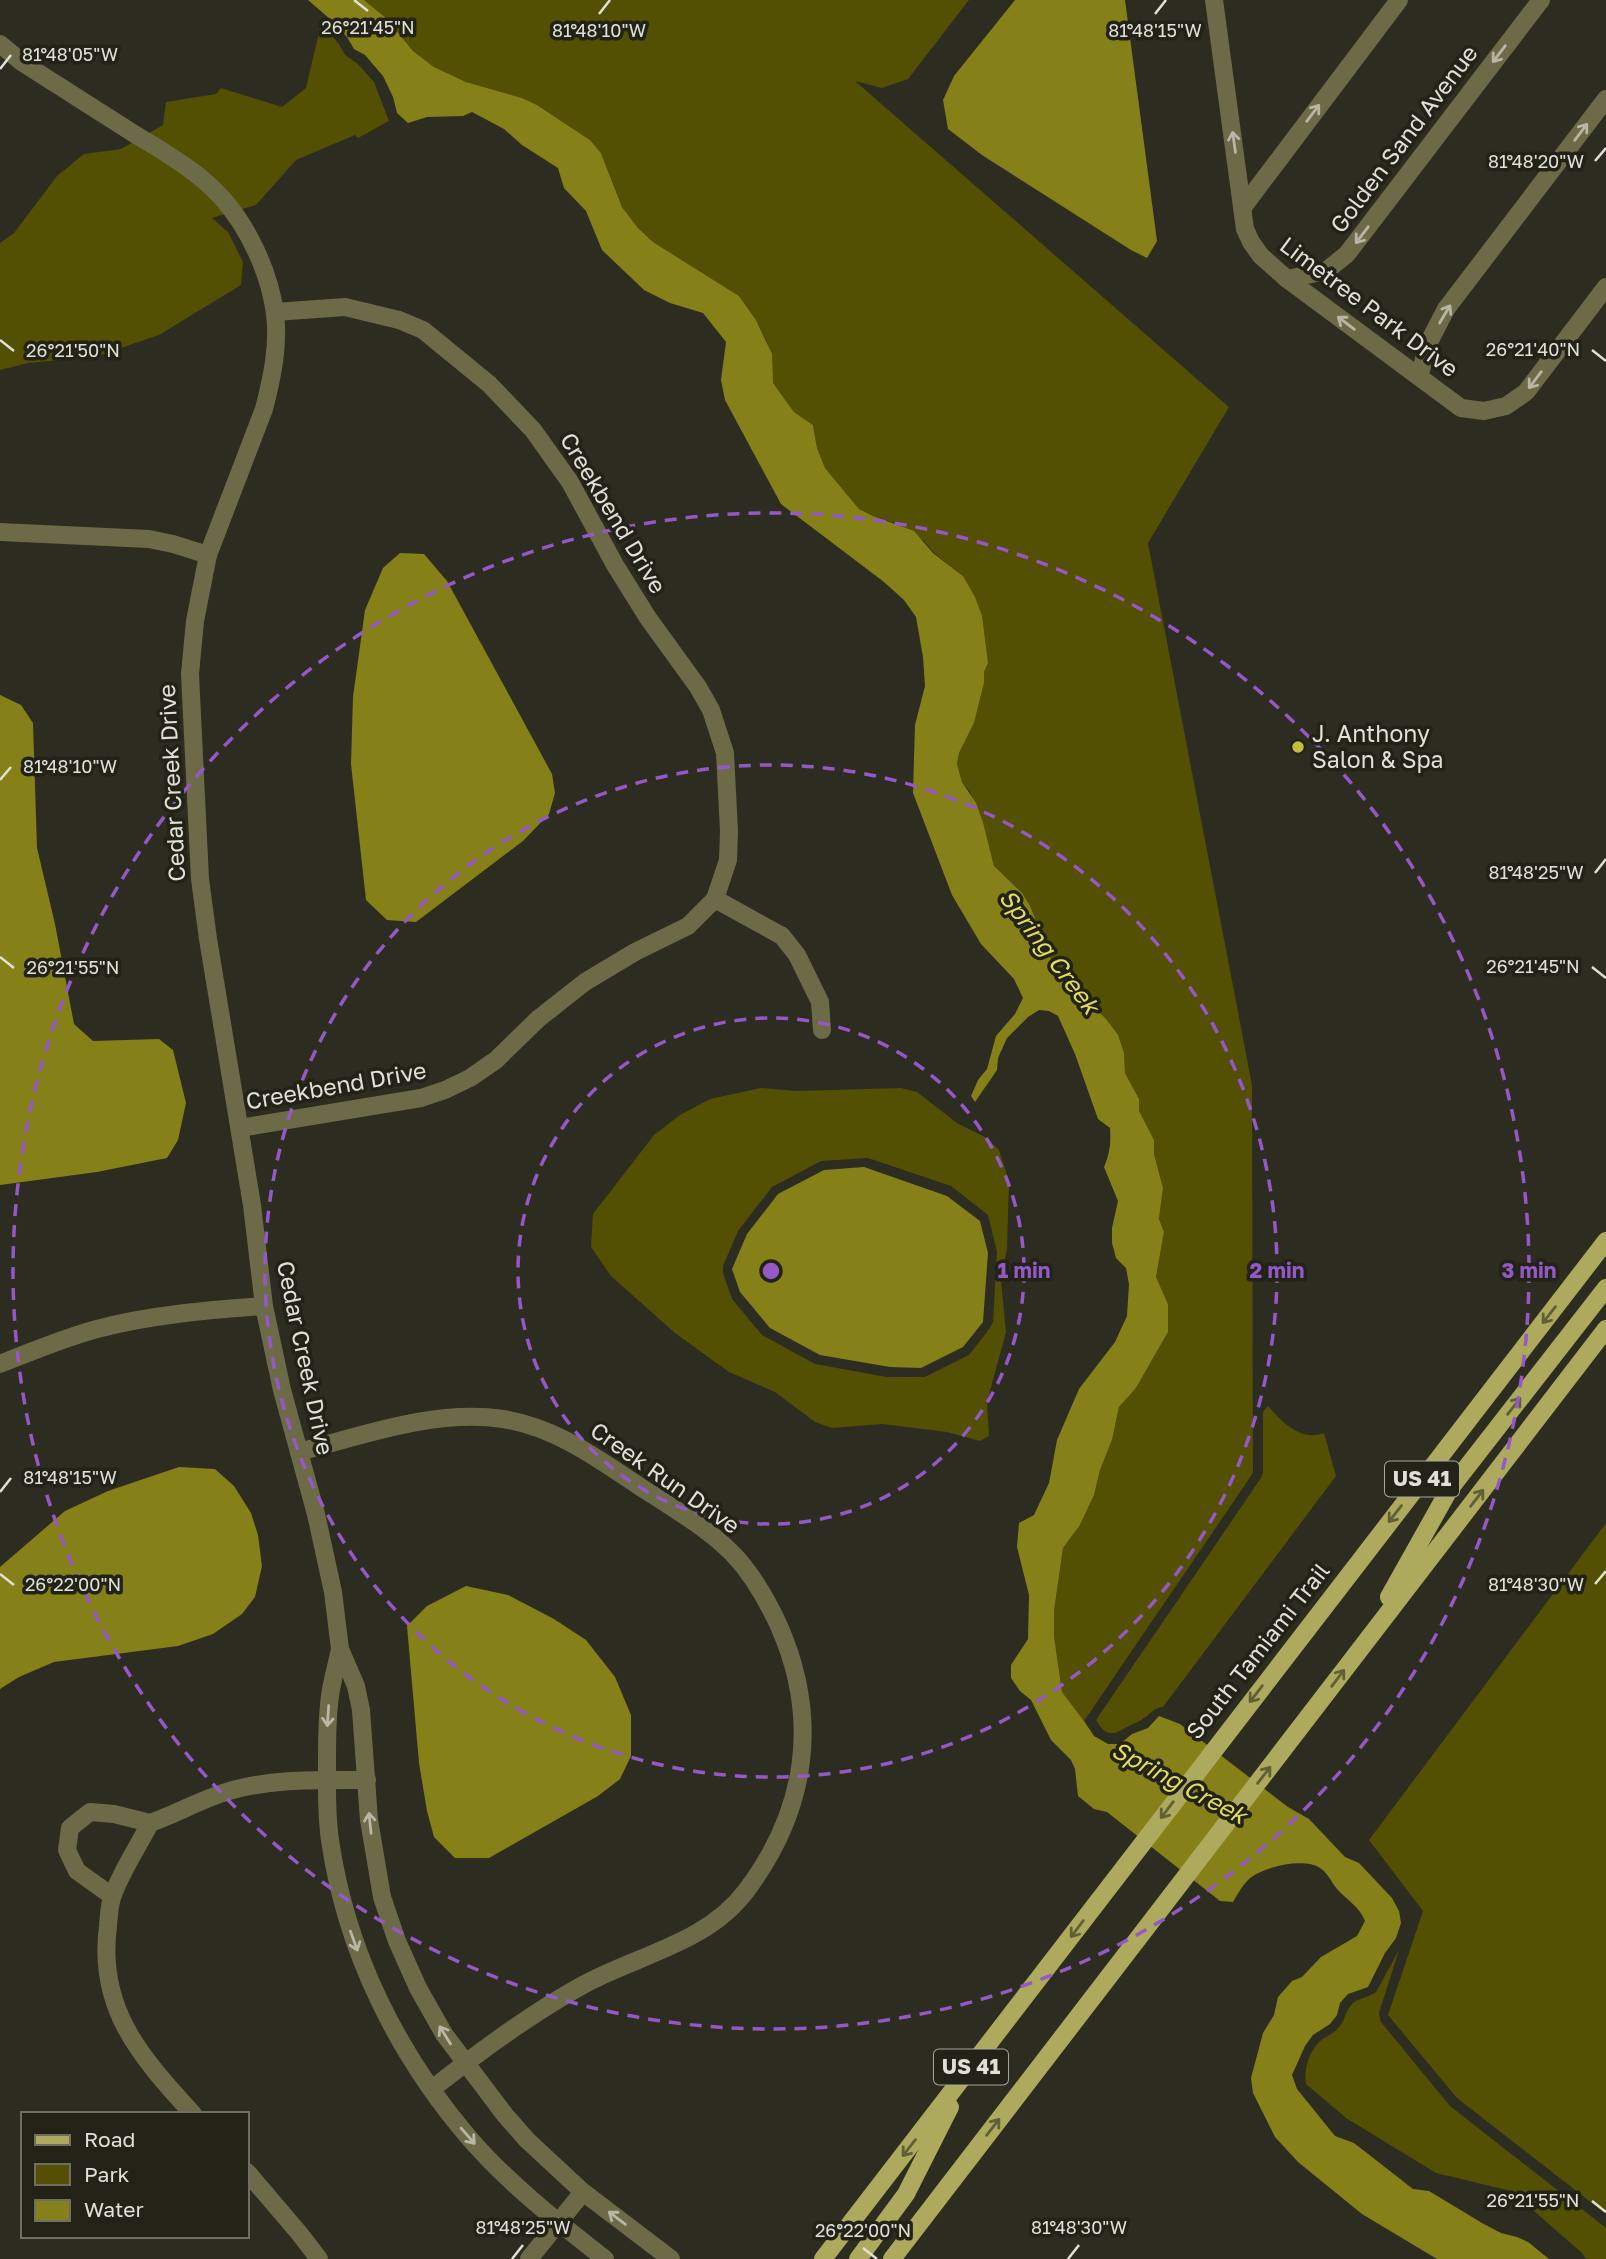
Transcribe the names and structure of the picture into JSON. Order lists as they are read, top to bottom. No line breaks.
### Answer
{"streets":{"main road":["US 41","South Tamiami Trail"],"street":["Golden Sand Avenue","Limetree Park Drive","Creekbend Drive","Cedar Creek Drive","Creek Run Drive"]},"crossings":[["Golden Sand Avenue","Limetree Park Drive"],["Creekbend Drive","Cedar Creek Drive"],["Cedar Creek Drive","Creek Run Drive"]],"water":["Spring Creek"],"places":["J. Anthony Salon & Spa"],"legend":["Road","Park","Water"],"coordinates":["26°21'45\"N","81°48'10\"W","81°48'15\"W","81°48'05\"W","81°48'20\"W","26°21'40\"N","26°21'50\"N","81°48'25\"W","26°21'55\"N","81°48'30\"W","26°22'00\"N"],"rings":["1 min","2 min","3 min"]}
